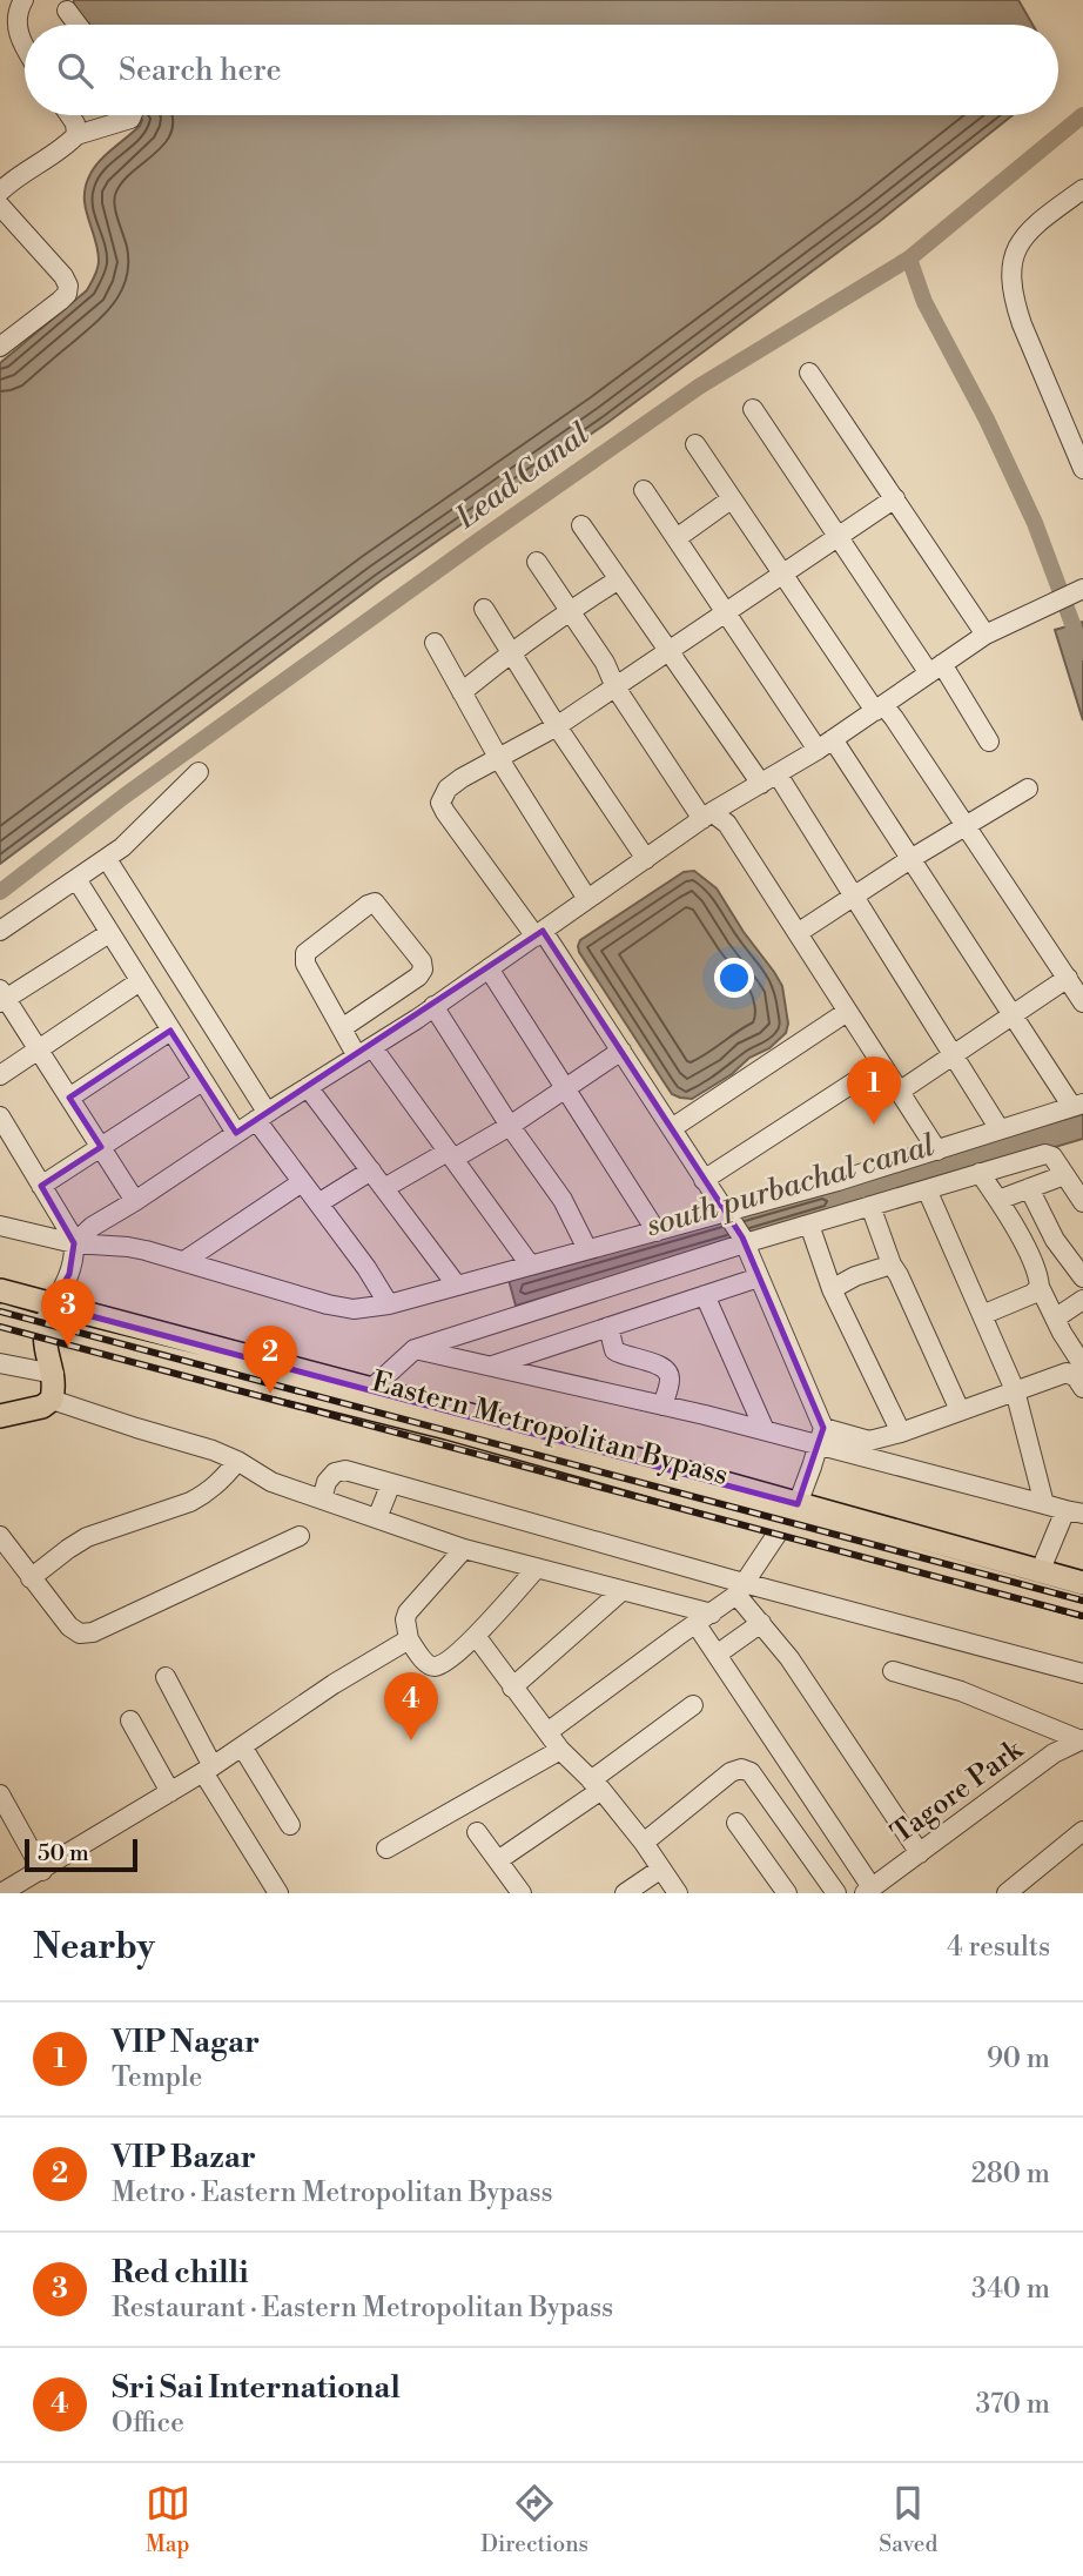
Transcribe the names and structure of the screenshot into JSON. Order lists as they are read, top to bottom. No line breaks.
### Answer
{"streets":{"main road":["Eastern Metropolitan Bypass"],"street":["Tagore Park"]},"water":["Lead Canal","south purbachal canal"],"scale_bar":"50 m","page":{"search":"Search here","pins":["1","3","2","4"],"scale":"50 m","heading":["Nearby","4 results"],"list":[{"mark":"1","name":"VIP Nagar","note":"Temple","value":"90 m"},{"mark":"2","name":"VIP Bazar","note":"Metro · Eastern Metropolitan Bypass","value":"280 m"},{"mark":"3","name":"Red chilli","note":"Restaurant · Eastern Metropolitan Bypass","value":"340 m"},{"mark":"4","name":"Sri Sai International","note":"Office","value":"370 m"}],"nav":["Map","Directions","Saved"]}}
